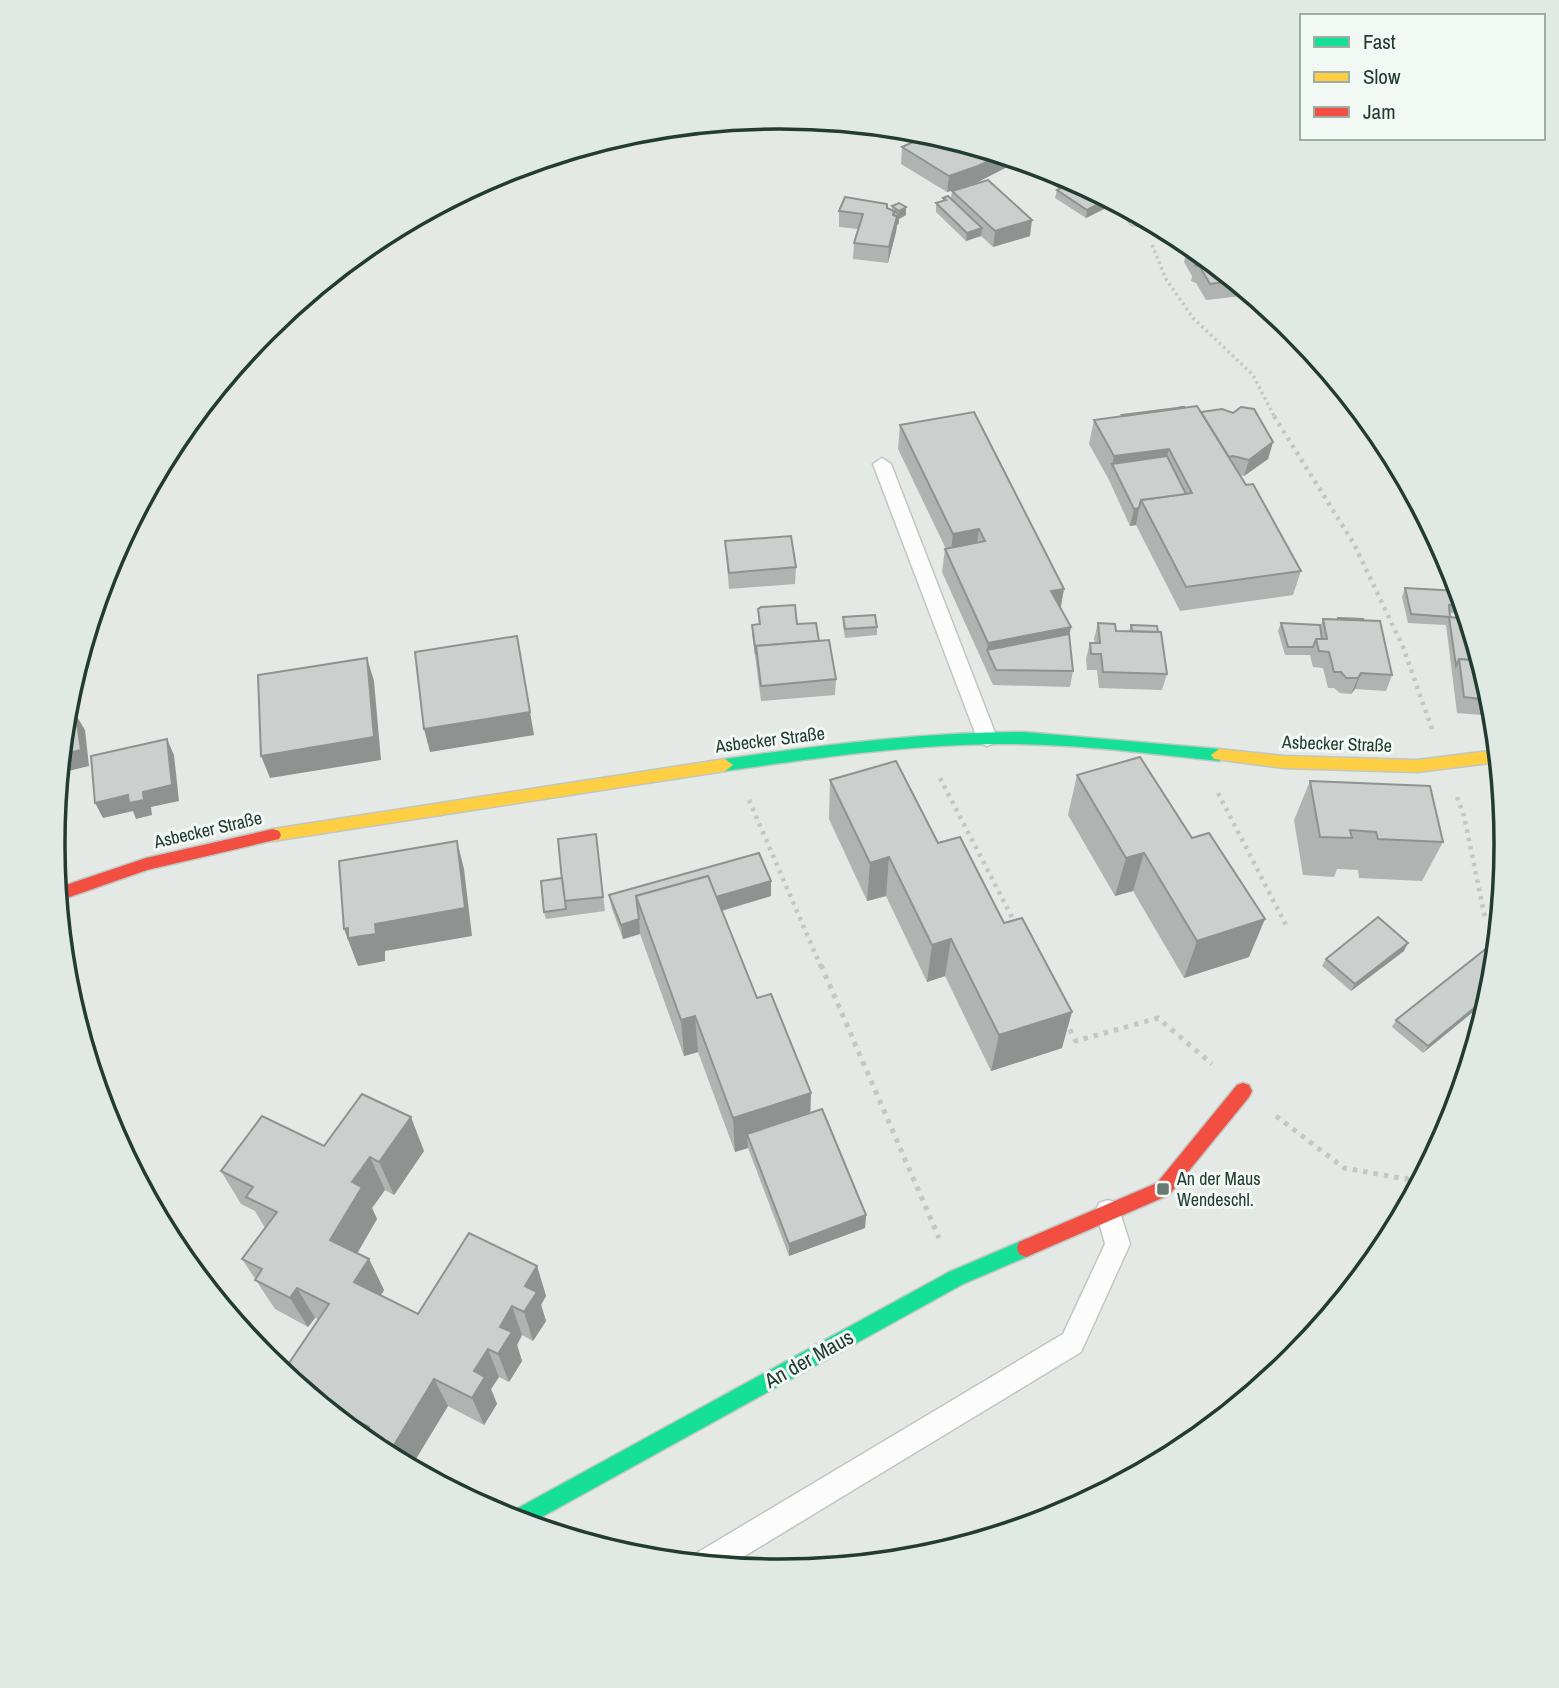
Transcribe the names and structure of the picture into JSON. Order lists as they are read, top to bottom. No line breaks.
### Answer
{"streets":{"main road":["Asbecker Straße","An der Maus"]},"places":{"transit":["An der Maus Wendeschl."]},"legend":["Fast","Slow","Jam"]}
